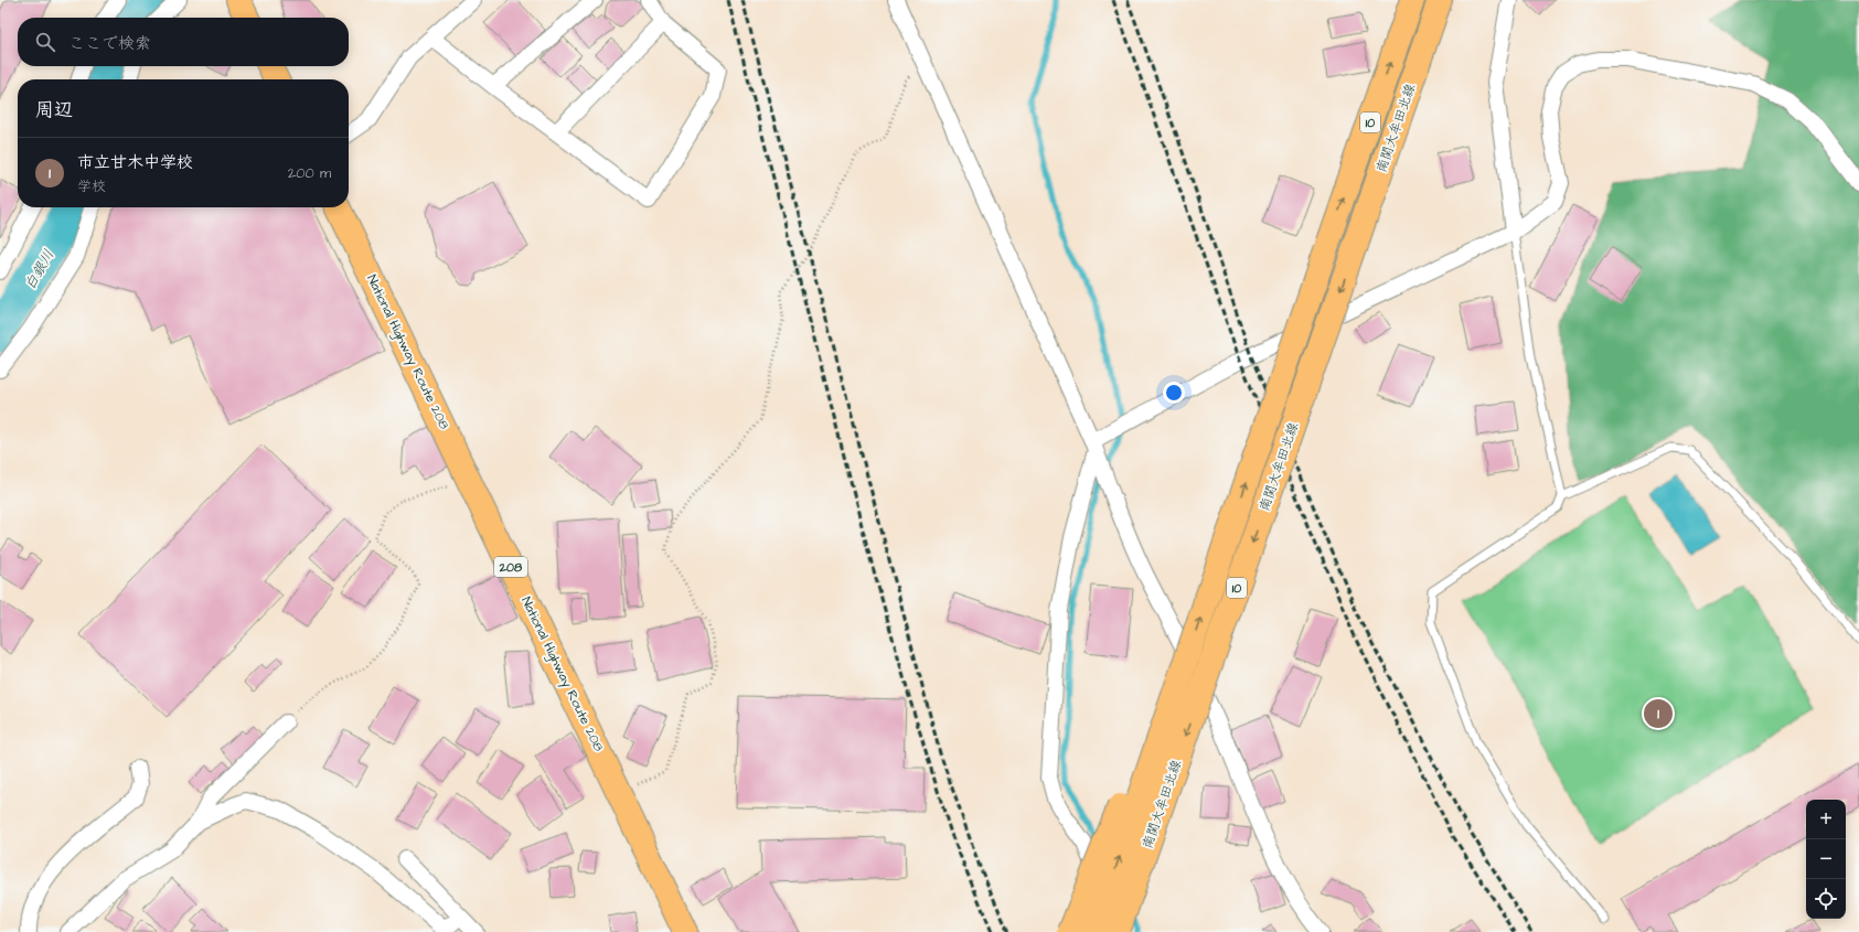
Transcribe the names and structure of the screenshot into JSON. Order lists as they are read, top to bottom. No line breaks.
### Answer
{"streets":{"main road":["10","南関大牟田北線","National Highway Route 208","208"]},"water":["白銀川"],"page":{"search":"ここで検索","heading":"周辺","list":[{"mark":"1","name":"市立甘木中学校","note":"学校","value":"200 m"}],"pins":"1","map_buttons":["+","−"]}}
